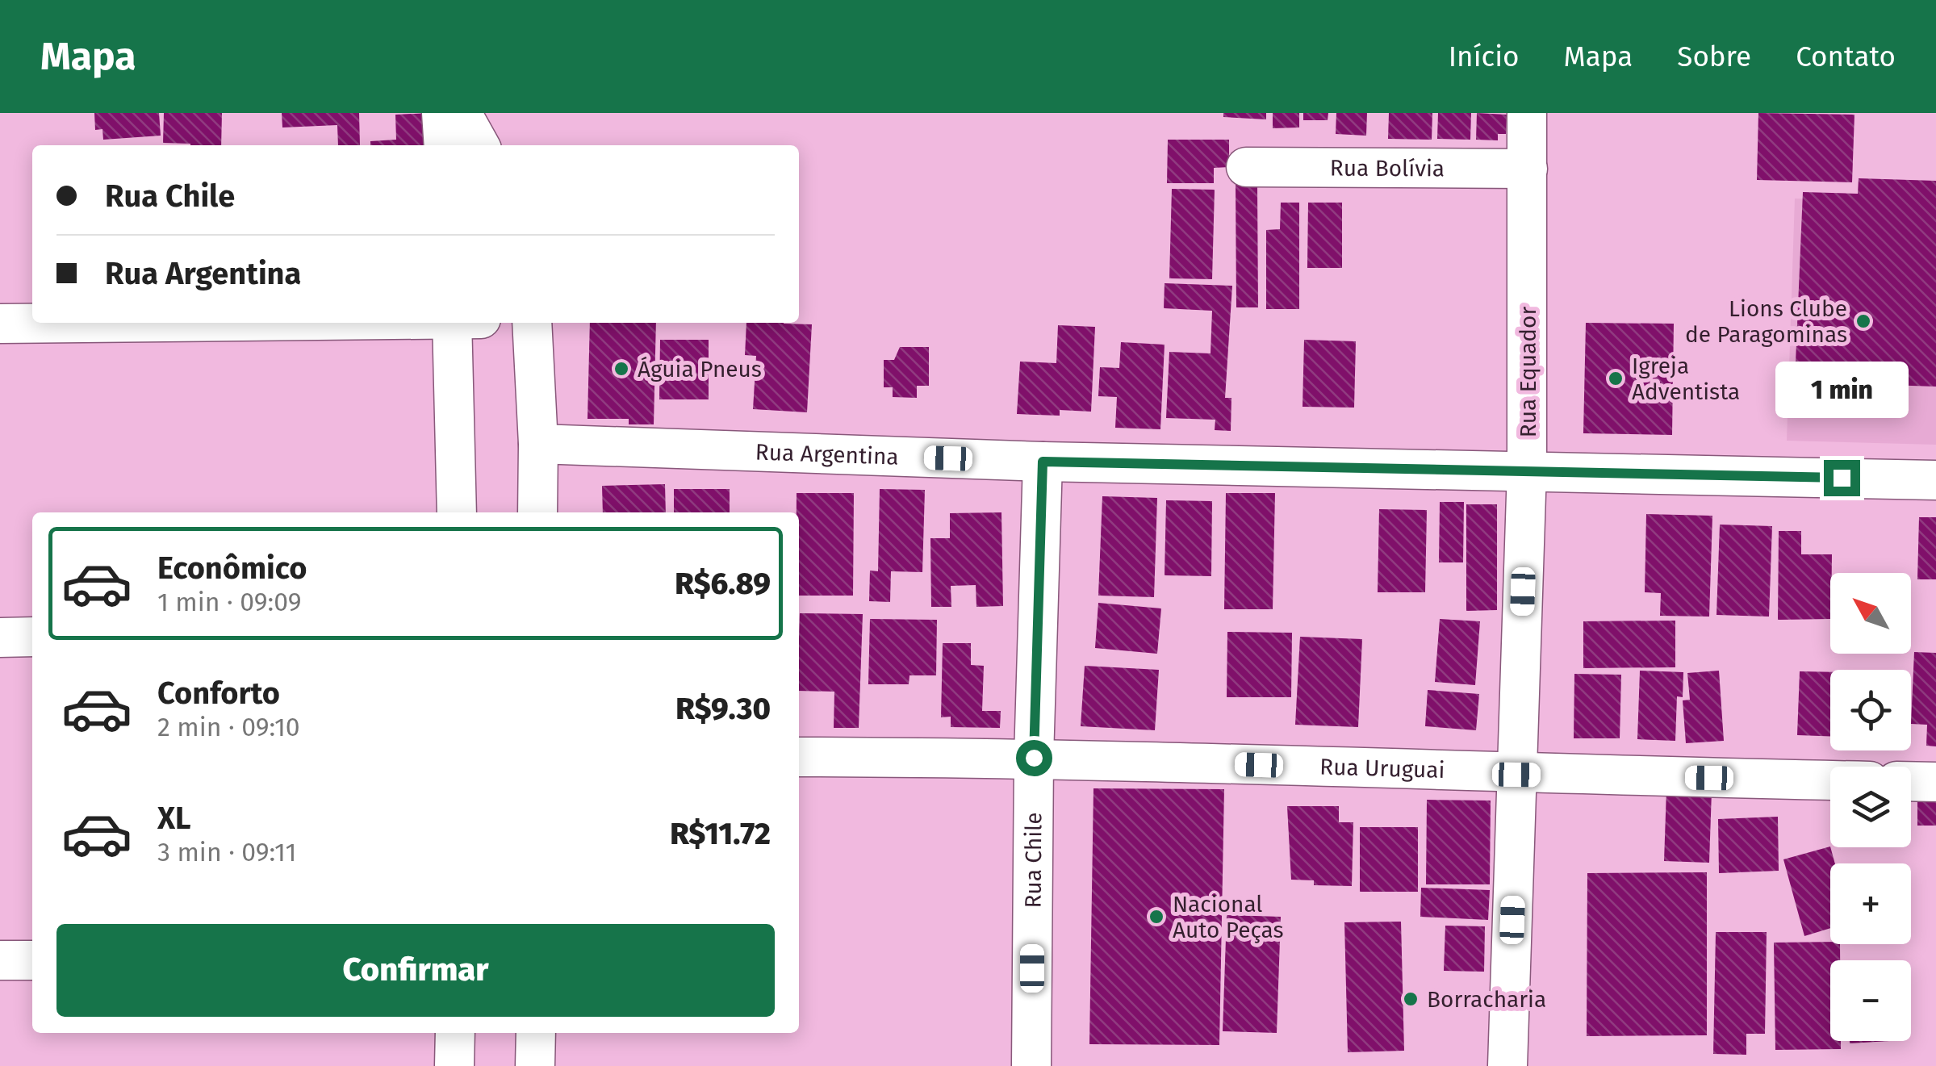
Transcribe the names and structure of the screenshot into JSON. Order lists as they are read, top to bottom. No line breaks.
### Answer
{"streets":{"street":["Rua Bolívia","Rua Equador","Rua Argentina","Rua Uruguai","Rua Chile"]},"crossings":[["Rua Bolívia","Rua Equador"],["Rua Equador","Rua Argentina"],["Rua Equador","Rua Uruguai"],["Rua Argentina","Rua Chile"],["Rua Uruguai","Rua Chile"]],"places":["Lions Clube de Paragominas","Águia Pneus","Igreja Adventista","Nacional Auto Peças","Borracharia"],"north":"top left","page":{"header":"Mapa","nav":["Início","Mapa","Sobre","Contato"],"banner":["Rua Chile","Rua Argentina"],"bubble":"1 min","list":[{"name":"Econômico","note":"1 min · 09:09","value":"R$6.89"},{"name":"Conforto","note":"2 min · 09:10","value":"R$9.30"},{"name":"XL","note":"3 min · 09:11","value":"R$11.72"}],"map_buttons":["+","−"],"buttons":"Confirmar"}}
